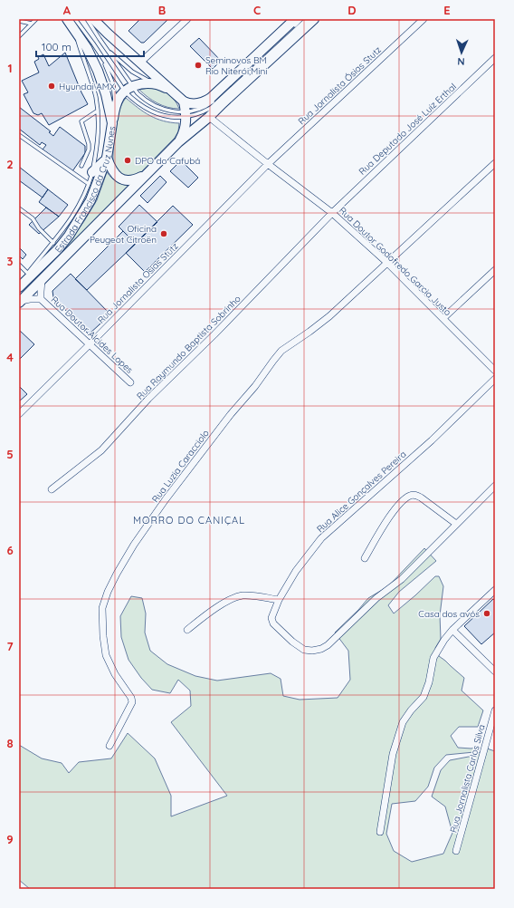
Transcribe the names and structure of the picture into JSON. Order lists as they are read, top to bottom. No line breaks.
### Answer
{"streets":{"main road":["Estrada Francisco da Cruz Nunes"],"street":["Rua Jornalista Ósias Stutz","Rua Deputado José Luiz Erthal","Rua Doutor Godofredo Garcia Justo","Rua Jornalista Osias Stutz","Rua Doutor Alcides Lopes","Rua Raymundo Baptista Sobrinho","Rua Luzia Caracciolo","Rua Alice Gonçalves Pereira","Rua Jornalista Carlos Silva"]},"crossings":[["Rua Jornalista Ósias Stutz","Rua Doutor Godofredo Garcia Justo"],["Rua Jornalista Ósias Stutz","Rua Jornalista Osias Stutz"],["Rua Deputado José Luiz Erthal","Rua Doutor Godofredo Garcia Justo"],["Rua Deputado José Luiz Erthal","Rua Raymundo Baptista Sobrinho"],["Estrada Francisco da Cruz Nunes","Rua Doutor Alcides Lopes"],["Rua Doutor Godofredo Garcia Justo","Rua Jornalista Osias Stutz"],["Rua Doutor Godofredo Garcia Justo","Rua Raymundo Baptista Sobrinho"],["Rua Doutor Godofredo Garcia Justo","Rua Luzia Caracciolo"],["Rua Jornalista Osias Stutz","Rua Doutor Alcides Lopes"]],"districts":["MORRO DO CANIÇAL"],"places":["Seminovos BM Rio Niterói;Mini","Hyundai AMX","DPO do Cafubá","Oficina Peugeot Citroën","Casa dos avós"],"scale_bar":"100 m","north":"bottom","grid":{"columns":["A","B","C","D","E"],"rows":["1","2","3","4","5","6","7","8","9"]}}
